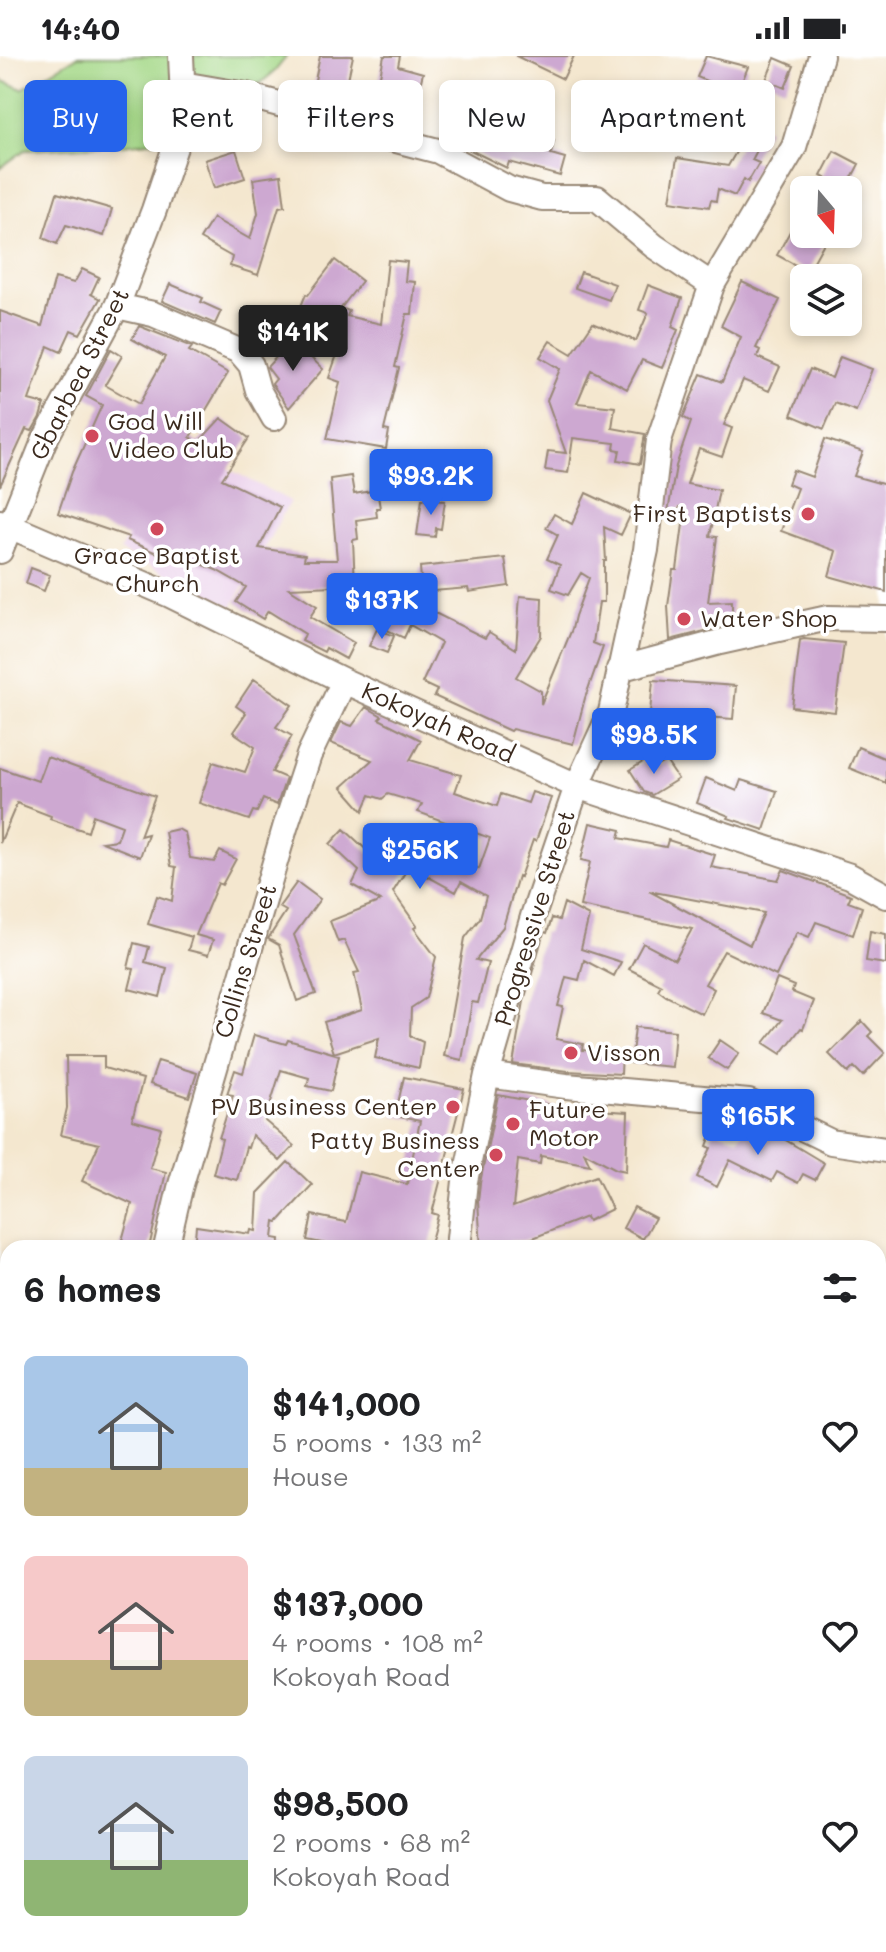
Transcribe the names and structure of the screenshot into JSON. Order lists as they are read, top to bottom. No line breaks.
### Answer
{"streets":{"street":["Gbarbea Street","Kokoyah Road","Progressive Street","Collins Street"]},"crossings":[["Gbarbea Street","Kokoyah Road"],["Kokoyah Road","Progressive Street"],["Kokoyah Road","Collins Street"]],"places":["God Will Video Club","First Baptists","Grace Baptist Church","Water Shop","Visson","PV Business Center","Future Motor","Patty Business Center"],"north":"bottom","page":{"status":"14:40","chip":["Buy","Rent","Filters","New","Apartment"],"price":["$141K","$93.2K","$137K","$98.5K","$256K","$165K"],"heading":"6 homes","list":[{"name":"$141,000","note":"5 rooms · 133 m² · House"},{"name":"$137,000","note":"4 rooms · 108 m² · Kokoyah Road"},{"name":"$98,500","note":"2 rooms · 68 m² · Kokoyah Road"}]}}
